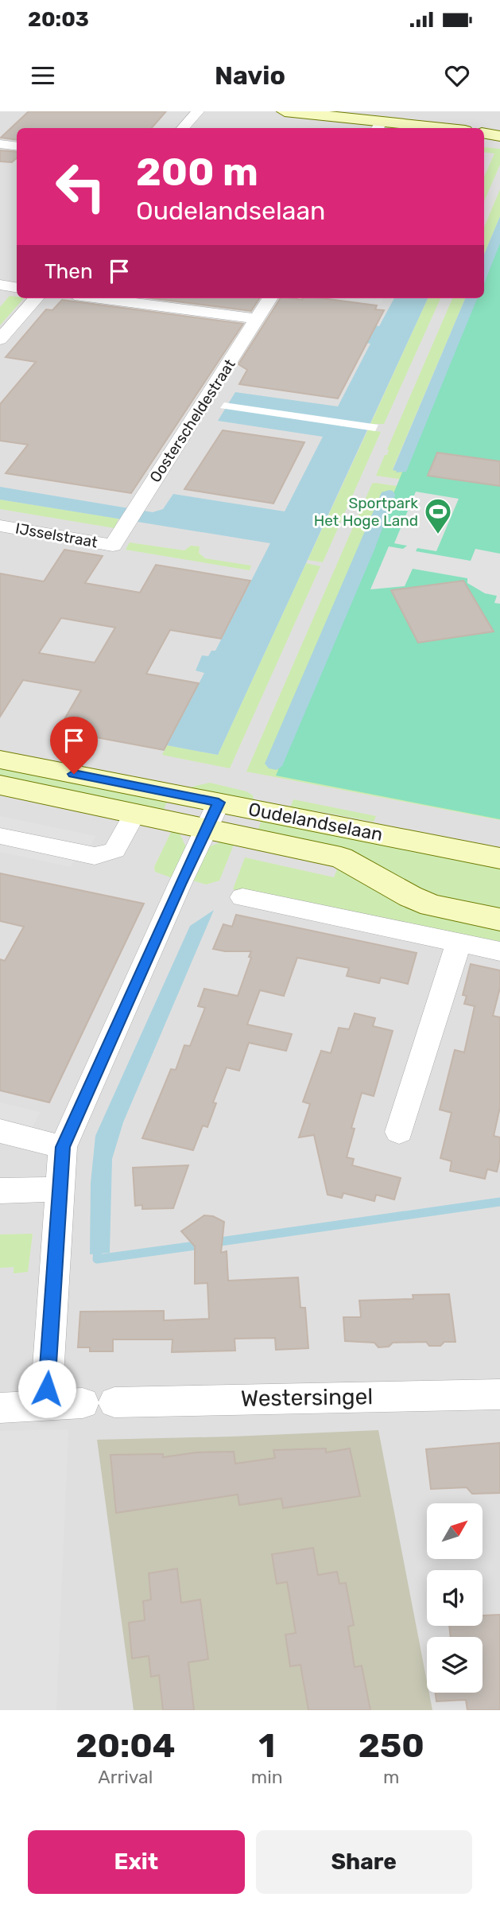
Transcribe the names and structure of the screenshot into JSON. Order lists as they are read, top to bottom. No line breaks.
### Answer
{"streets":{"street":["Oosterscheldestraat","IJsselstraat","Oudelandselaan","Westersingel"]},"crossings":[["Oosterscheldestraat","IJsselstraat"]],"places":{"sports":["Sportpark Het Hoge Land"]},"north":"top right","page":{"status":"20:03","header":"Navio","turn":["200 m","Oudelandselaan"],"then":"Then","eta":["20:04","Arrival","1","min","250","m"],"buttons":["Exit","Share"]}}
